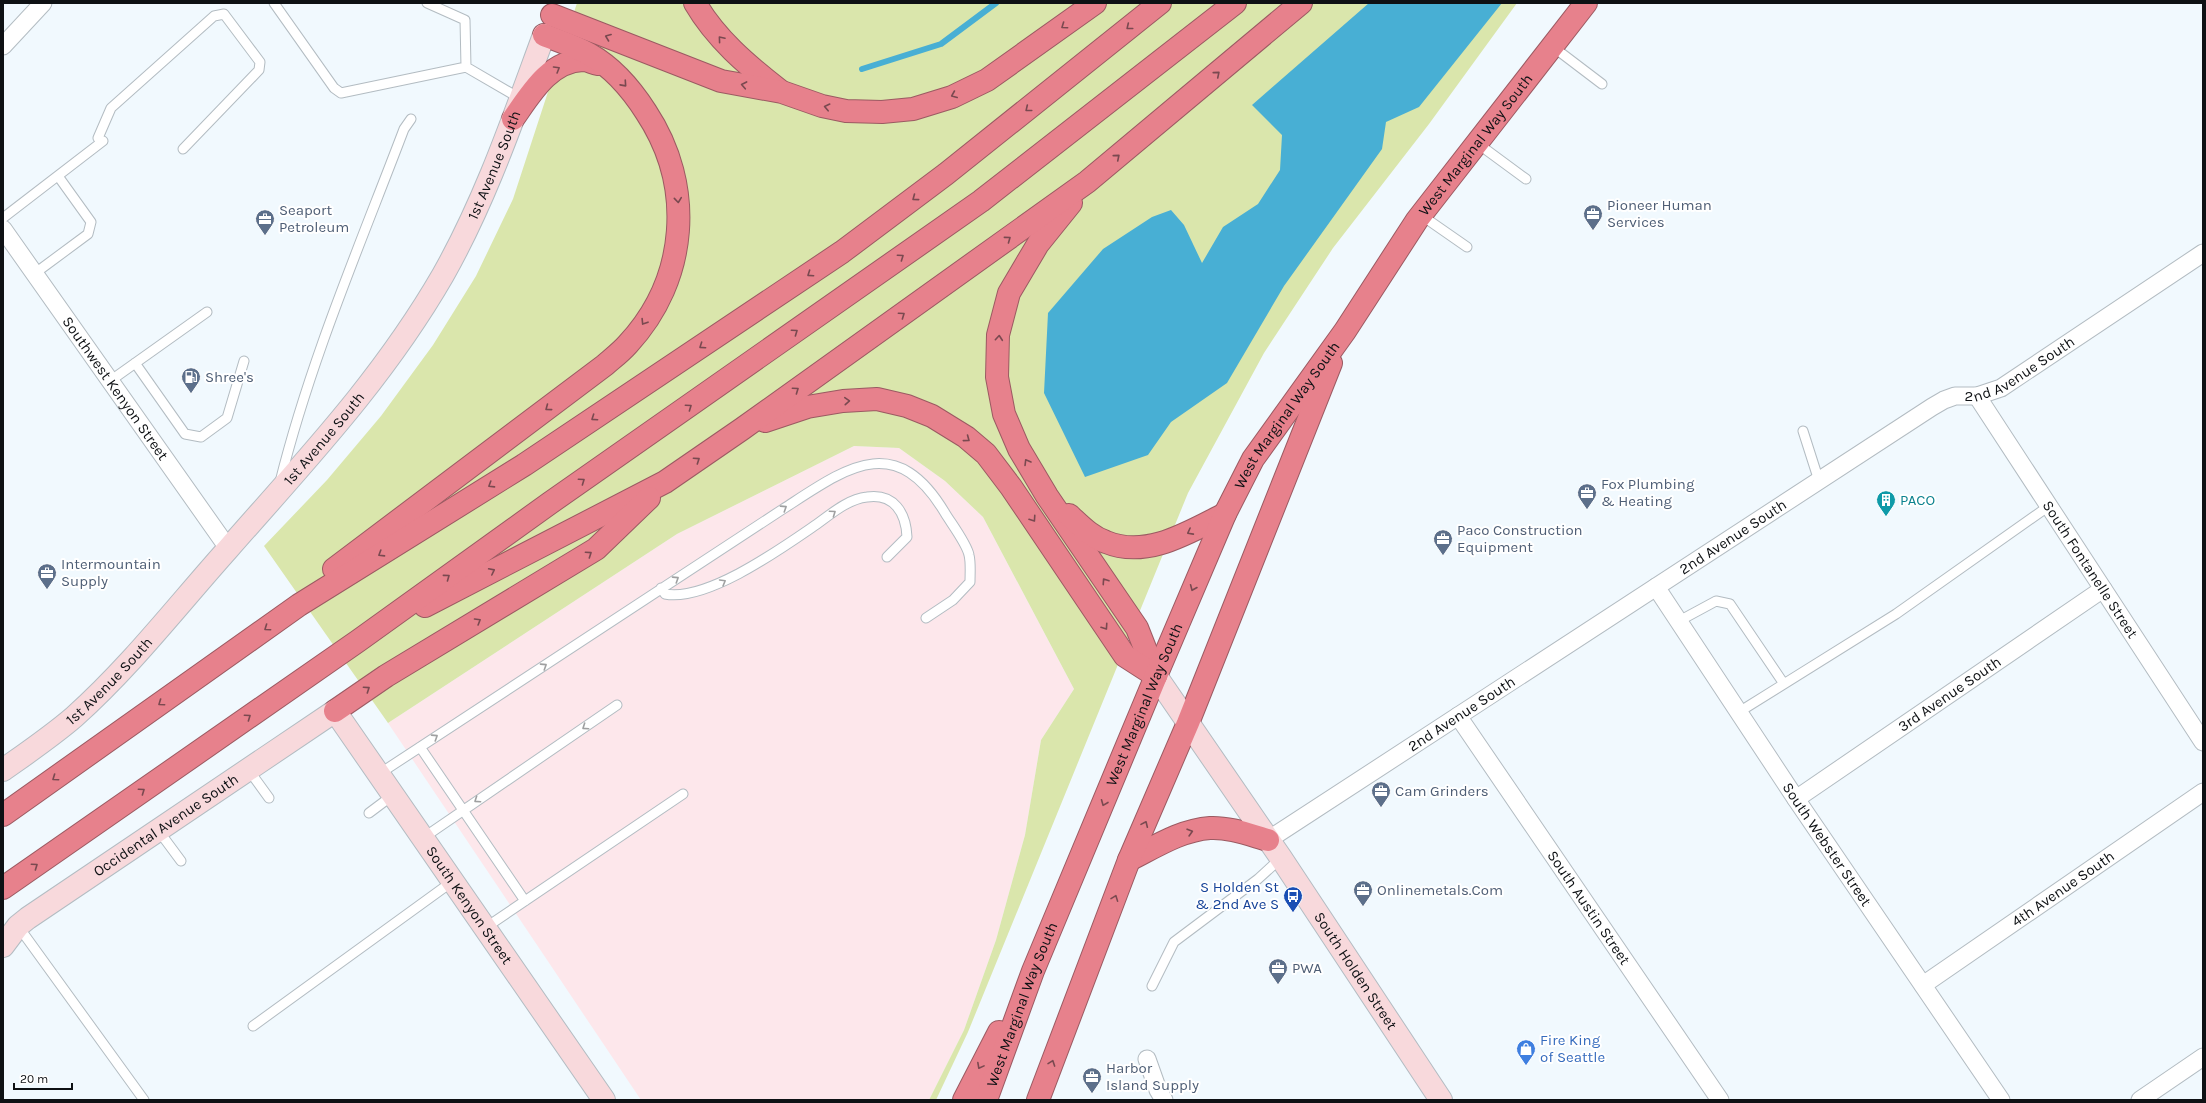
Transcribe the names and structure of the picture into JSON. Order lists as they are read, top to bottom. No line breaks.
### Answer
{"streets":{"highway":["West Marginal Way South"],"street":["1st Avenue South","2nd Avenue South","Southwest Kenyon Street","South Fontanelle Street","3rd Avenue South","Occidental Avenue South","South Webster Street","4th Avenue South","South Kenyon Street","South Austin Street","South Holden Street"]},"crossings":[["West Marginal Way South","South Holden Street"],["1st Avenue South","Southwest Kenyon Street"],["2nd Avenue South","South Fontanelle Street"],["2nd Avenue South","South Webster Street"],["2nd Avenue South","South Austin Street"],["2nd Avenue South","South Holden Street"],["South Fontanelle Street","3rd Avenue South"],["3rd Avenue South","South Webster Street"],["Occidental Avenue South","South Kenyon Street"],["South Webster Street","4th Avenue South"]],"places":{"office":["Pioneer Human Services","Seaport Petroleum","Fox Plumbing & Heating","Paco Construction Equipment","Intermountain Supply","Cam Grinders","Onlinemetals.Com","PWA","Harbor Island Supply"],"fuel station":["Shree's"],"building":["PACO"],"bus stop":["S Holden St & 2nd Ave S"],"shop":["Fire King of Seattle"]},"scale_bar":"20 m"}
